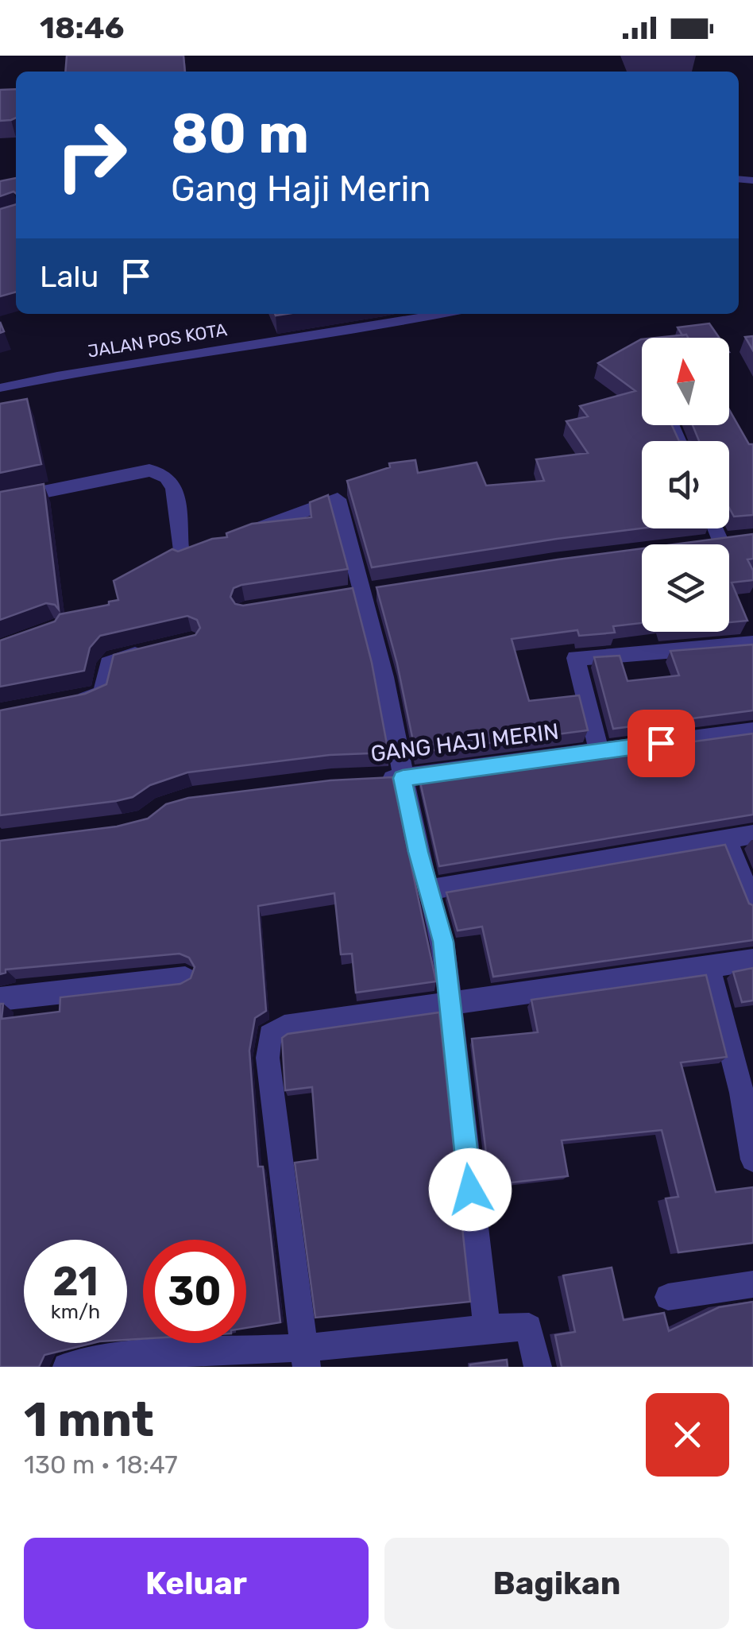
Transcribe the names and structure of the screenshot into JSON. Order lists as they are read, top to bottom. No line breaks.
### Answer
{"streets":{"street":["GANG HAJI MERIN"],"lane":["JALAN POS KOTA"]},"north":"top","page":{"status":"18:46","turn":["80 m","Gang Haji Merin"],"then":"Lalu","speed":"21 km/h","limit":"30","heading":["1 mnt","130 m · 18:47"],"buttons":["Keluar","Bagikan"]}}
